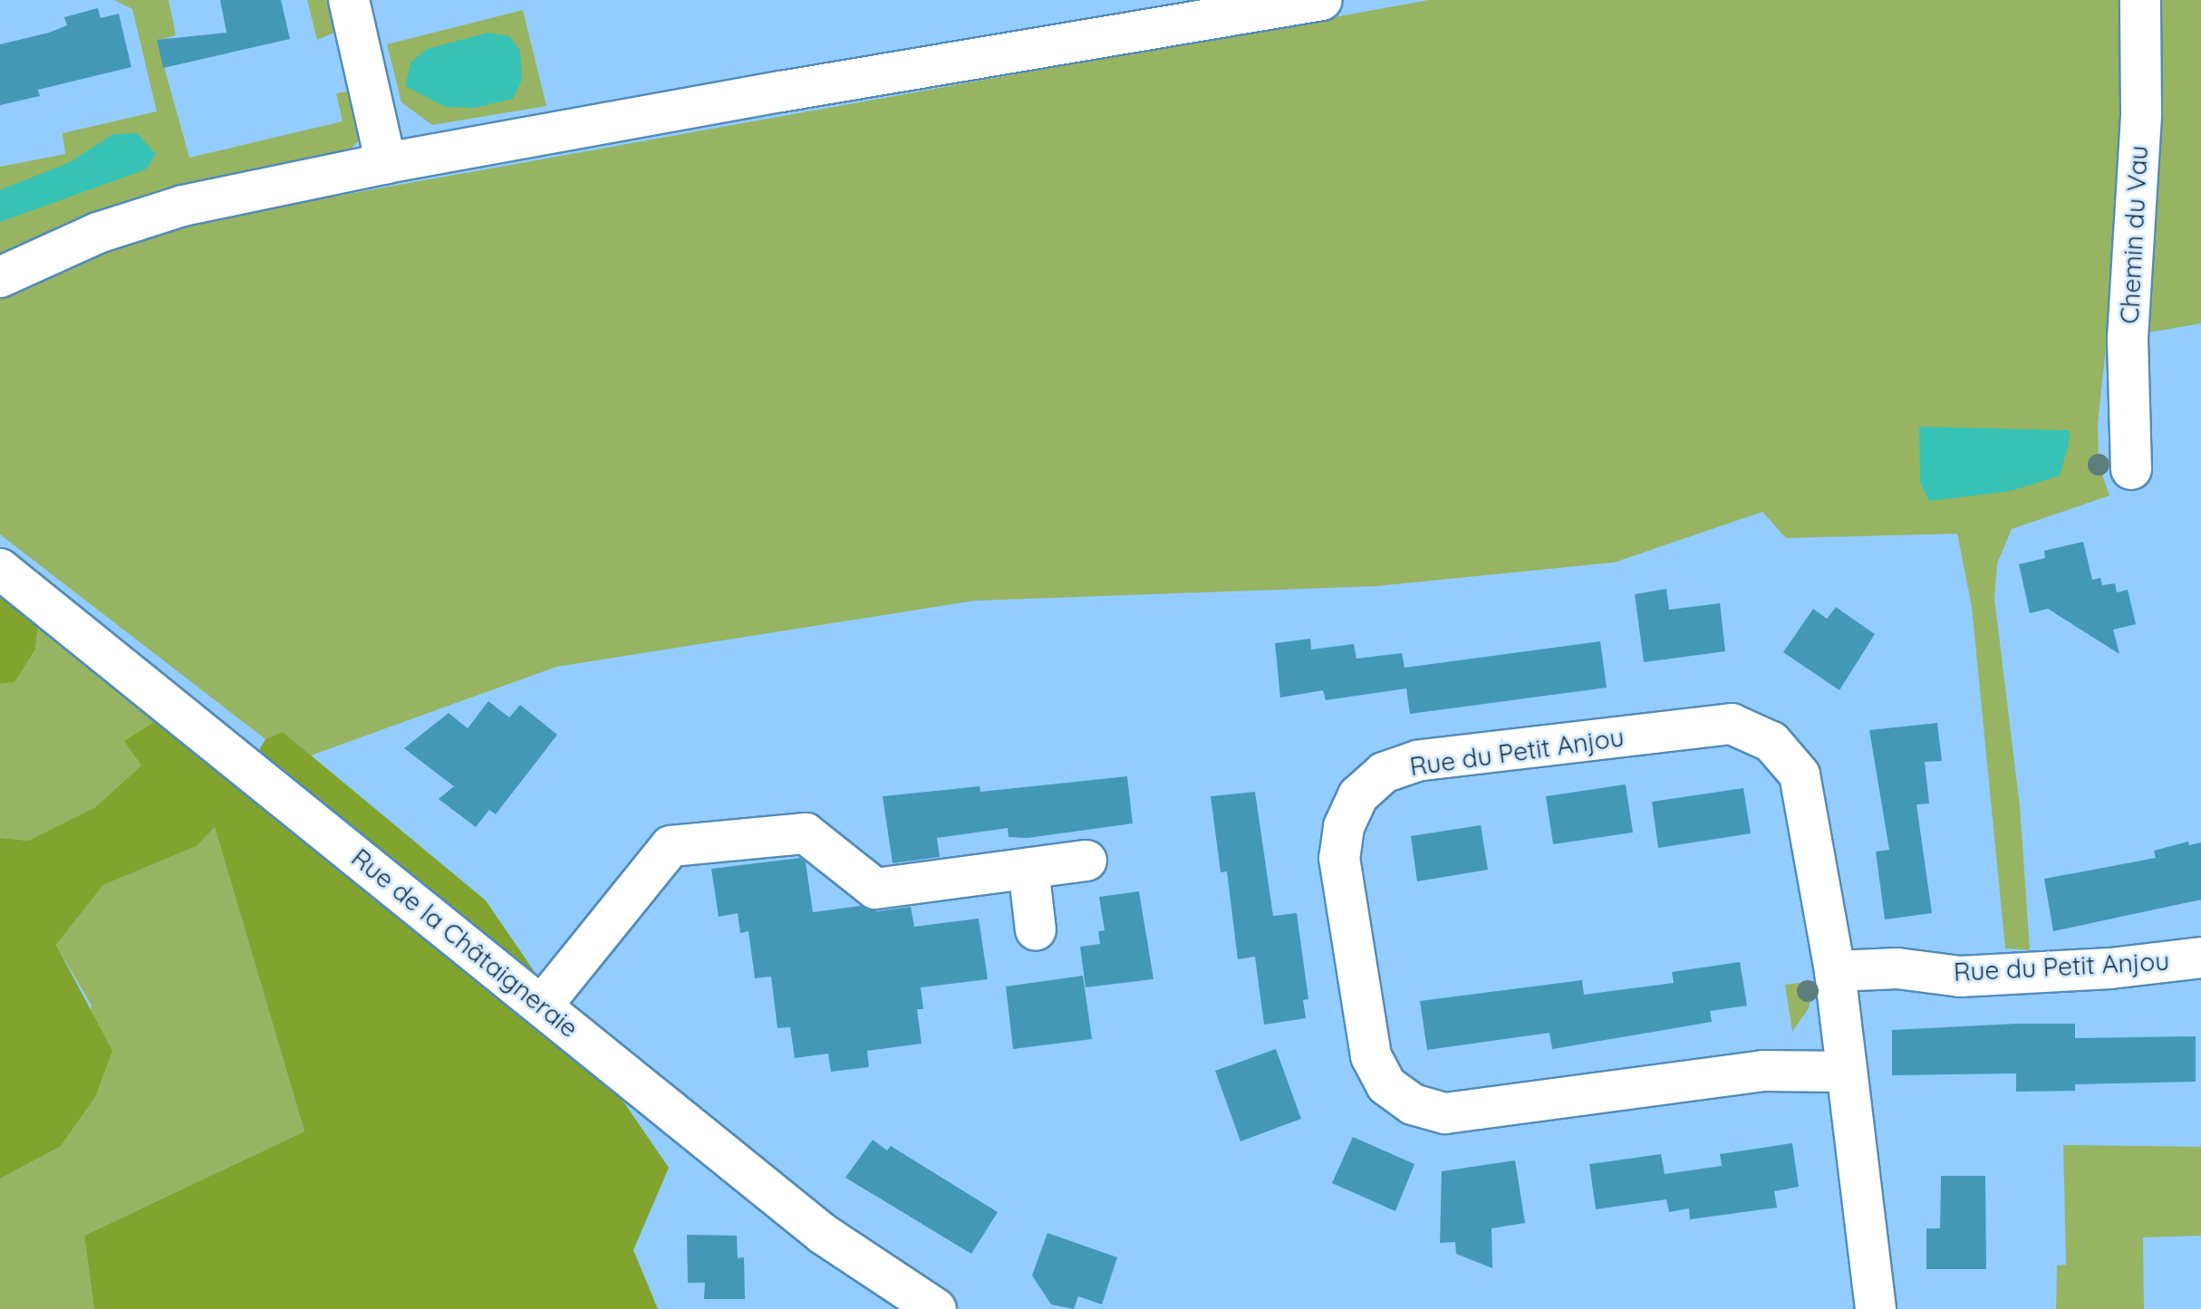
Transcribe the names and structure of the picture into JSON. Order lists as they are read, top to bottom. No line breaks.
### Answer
{"streets":{"street":["Chemin du Vau","Rue du Petit Anjou","Rue de la Châtaigneraie"]}}
